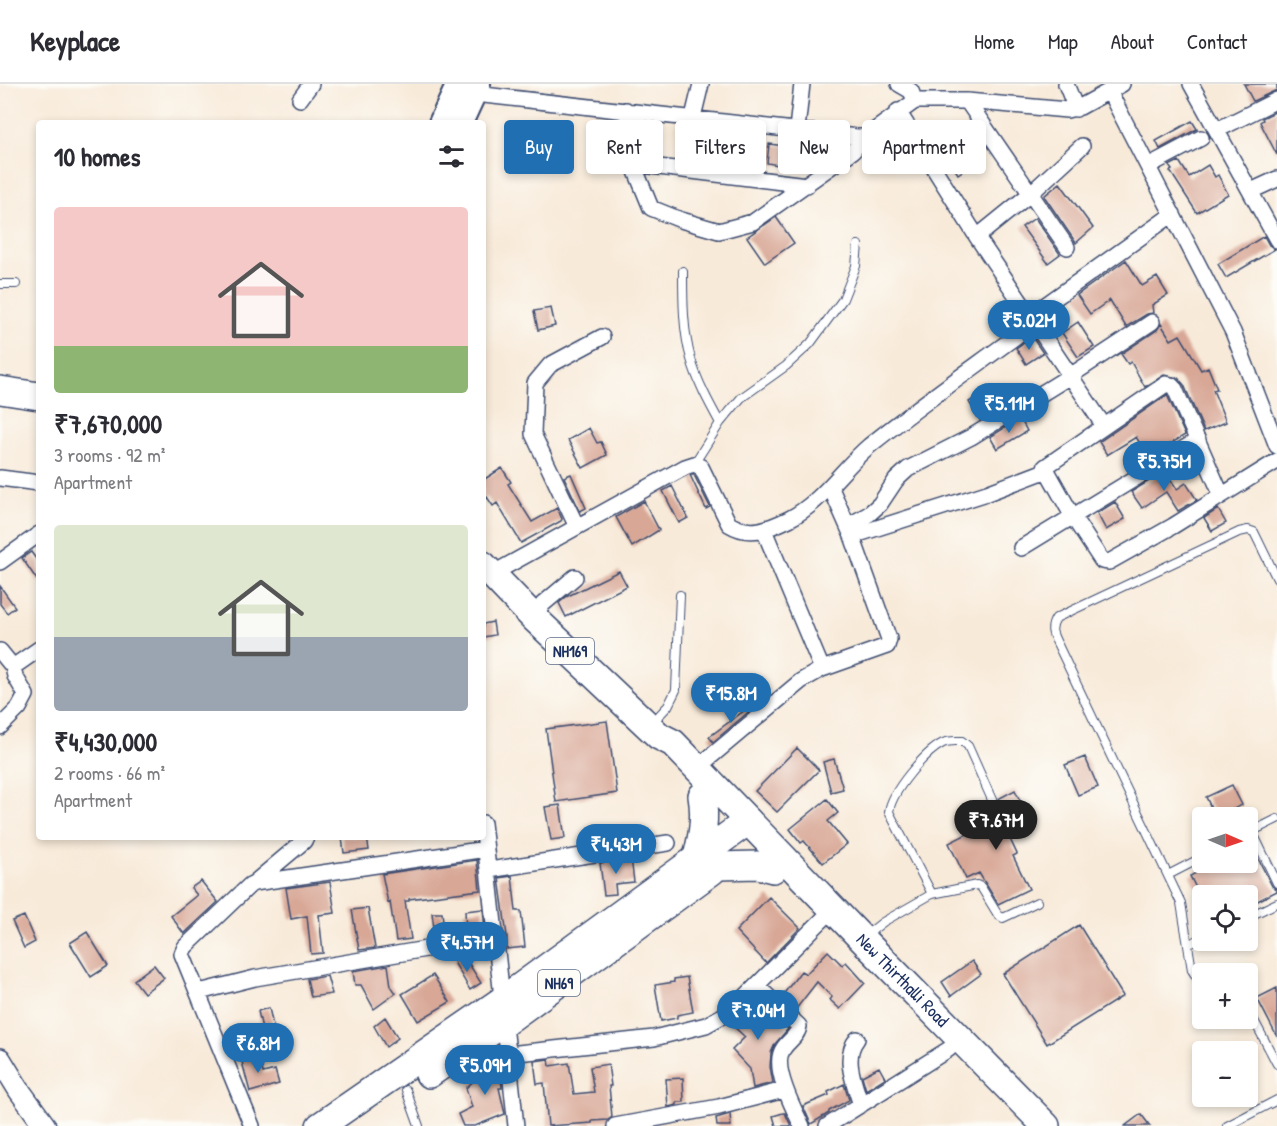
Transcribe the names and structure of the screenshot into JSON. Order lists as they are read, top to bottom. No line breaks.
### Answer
{"streets":{"highway":["NH169","New Thirthalli Road","NH69"]},"crossings":[["NH169","New Thirthalli Road"],["NH169","NH69"],["New Thirthalli Road","NH69"]],"north":"right","page":{"header":"Keyplace","nav":["Home","Map","About","Contact"],"chip":["Buy","Rent","Filters","New","Apartment"],"heading":"10 homes","list":[{"name":"₹7,670,000","note":"3 rooms · 92 m² · Apartment"},{"name":"₹4,430,000","note":"2 rooms · 66 m² · Apartment"}],"price":["₹5.02M","₹5.11M","₹5.75M","₹15.8M","₹7.67M","₹4.43M","₹4.57M","₹7.04M","₹6.8M","₹5.09M"],"map_buttons":["+","−"]}}
